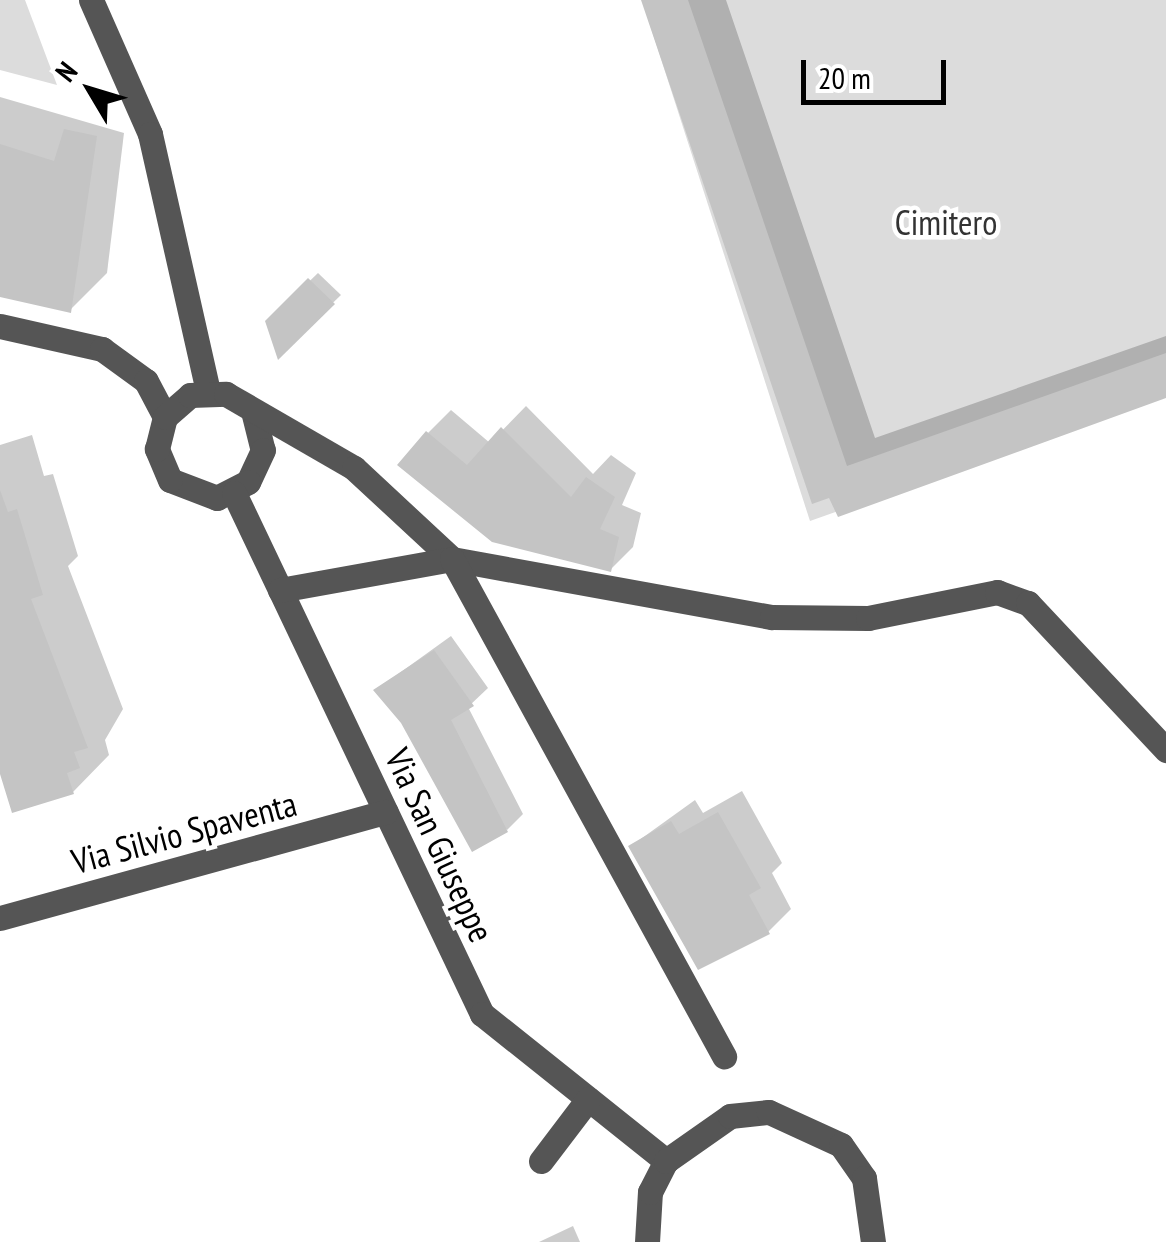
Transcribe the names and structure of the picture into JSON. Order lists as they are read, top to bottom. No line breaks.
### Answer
{"streets":{"street":["Via Silvio Spaventa","Via San Giuseppe"]},"crossings":[["Via Silvio Spaventa","Via San Giuseppe"]],"parks":["Cimitero"],"scale_bar":"20 m","north":"top left"}
